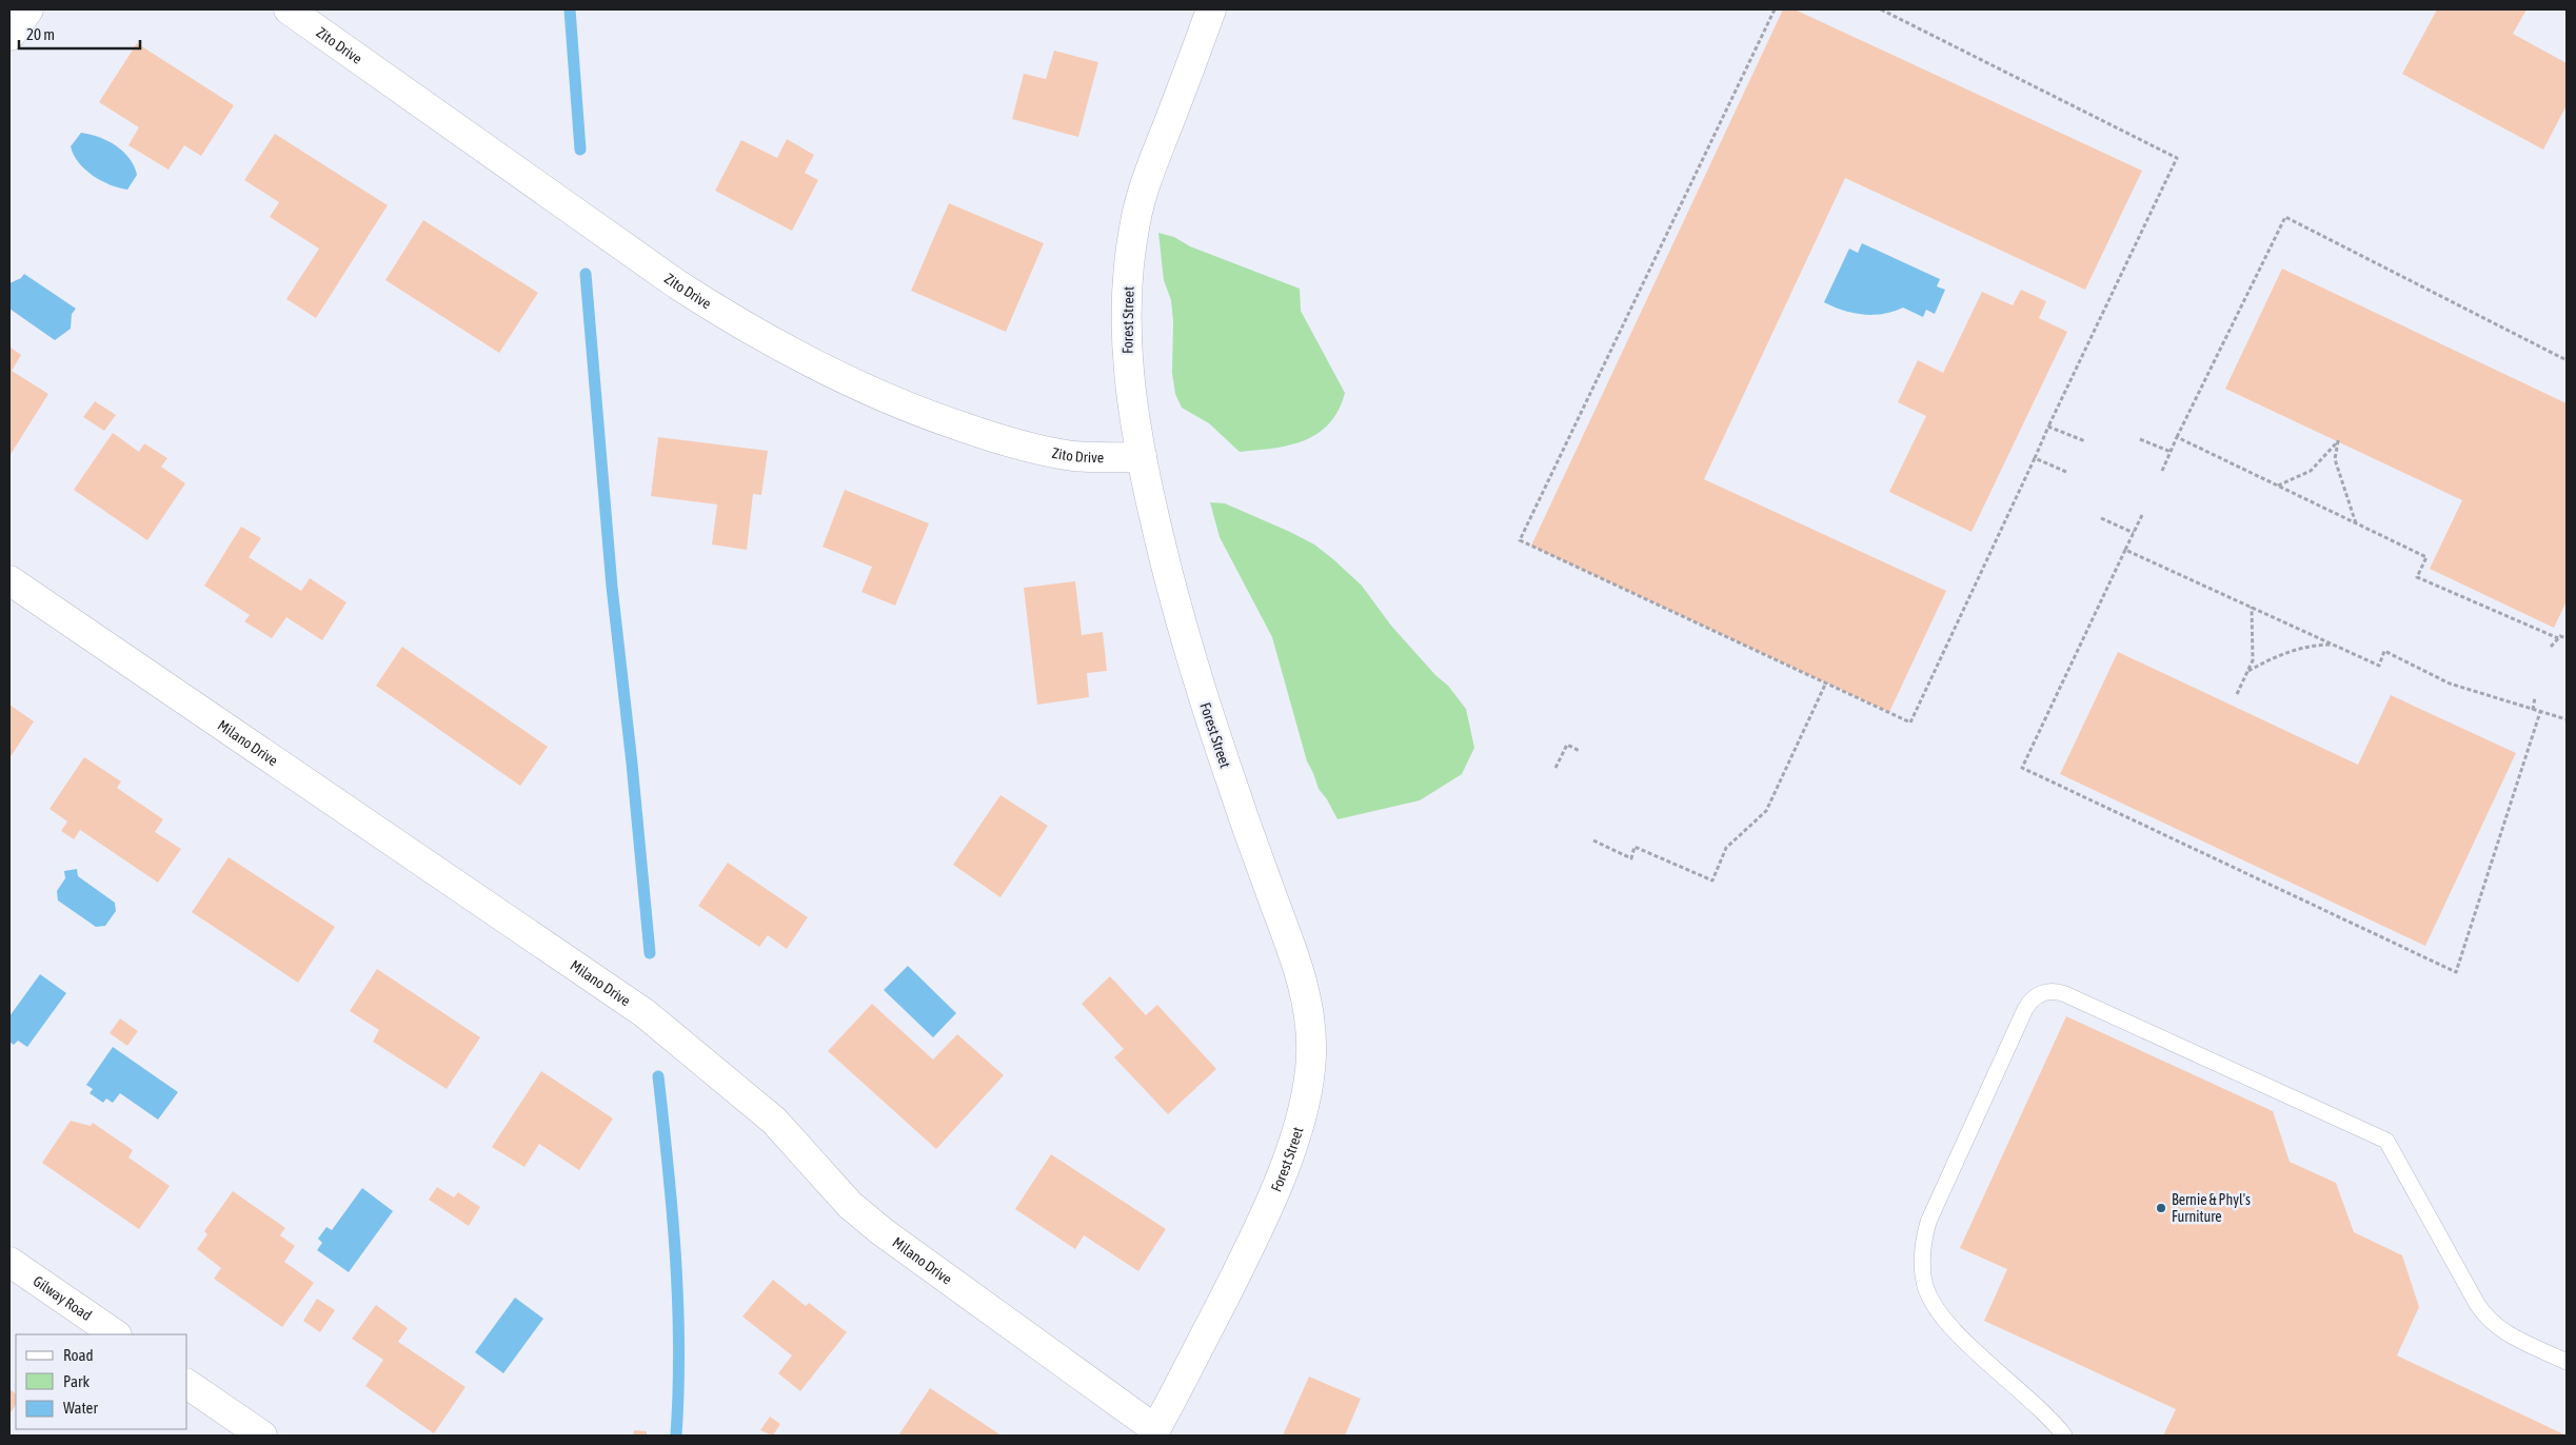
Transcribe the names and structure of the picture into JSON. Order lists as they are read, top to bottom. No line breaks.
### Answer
{"streets":{"street":["Zito Drive","Forest Street","Milano Drive","Gilway Road"]},"crossings":[["Zito Drive","Forest Street"],["Forest Street","Milano Drive"]],"places":["Bernie & Phyl's Furniture"],"legend":["Road","Park","Water"],"scale_bar":"20 m"}
